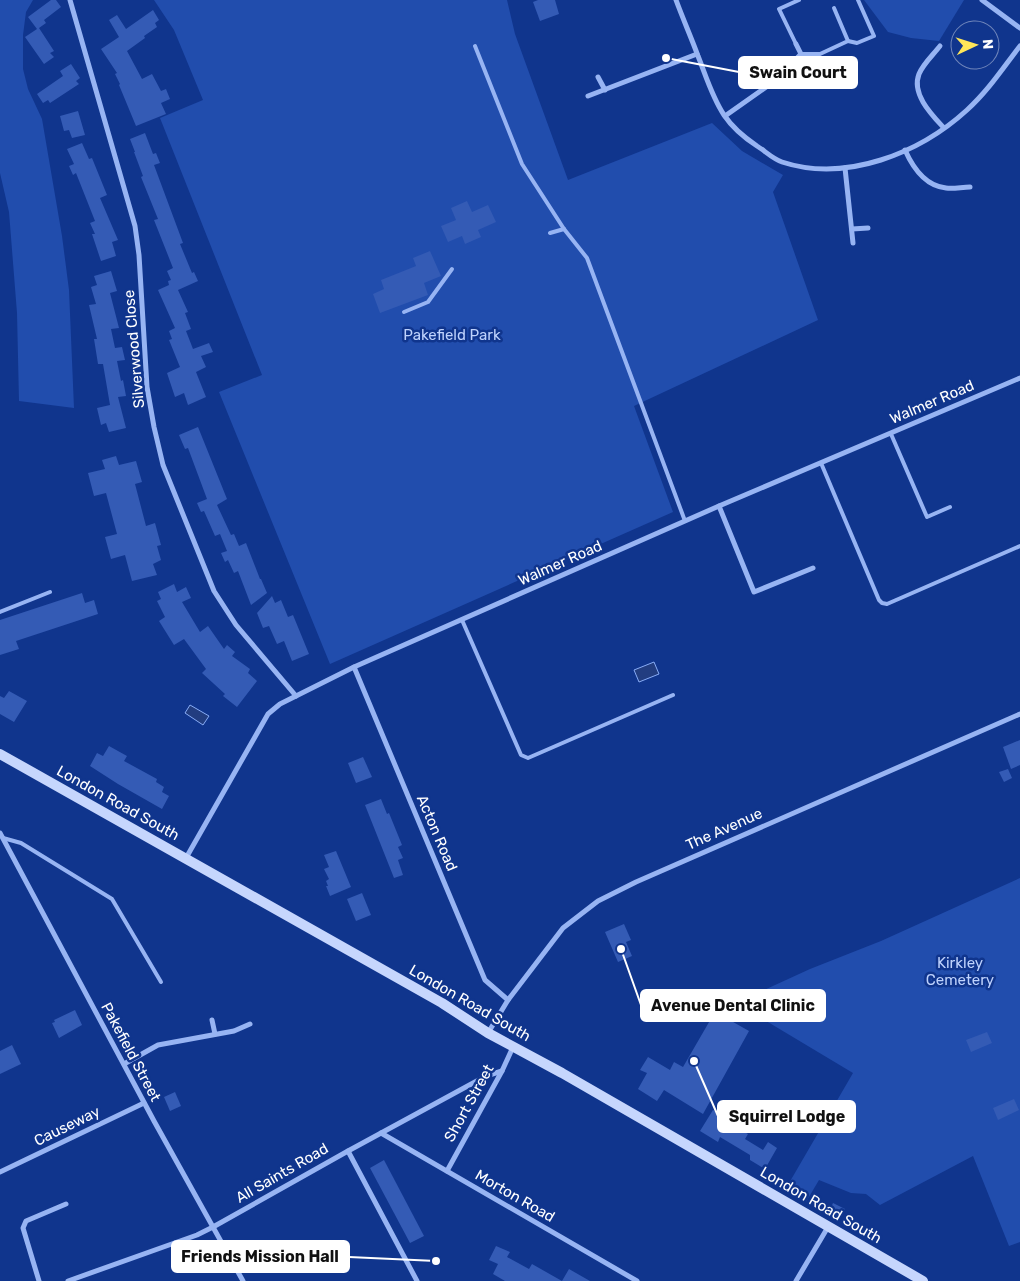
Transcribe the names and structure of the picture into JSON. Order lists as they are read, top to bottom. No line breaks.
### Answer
{"streets":{"main road":["London Road South"],"street":["Silverwood Close","Walmer Road","The Avenue","Acton Road","Pakefield Street","Short Street","Causeway","All Saints Road","Morton Road"]},"crossings":[["Silverwood Close","Walmer Road"],["Walmer Road","London Road South"],["Walmer Road","Acton Road"],["London Road South","The Avenue"],["London Road South","Short Street"],["The Avenue","Acton Road"],["Pakefield Street","Causeway"],["Pakefield Street","All Saints Road"],["Short Street","All Saints Road"],["Short Street","Morton Road"],["All Saints Road","Morton Road"]],"parks":["Pakefield Park","Kirkley Cemetery"],"places":["Swain Court","Avenue Dental Clinic","Squirrel Lodge","Friends Mission Hall"],"north":"right"}
